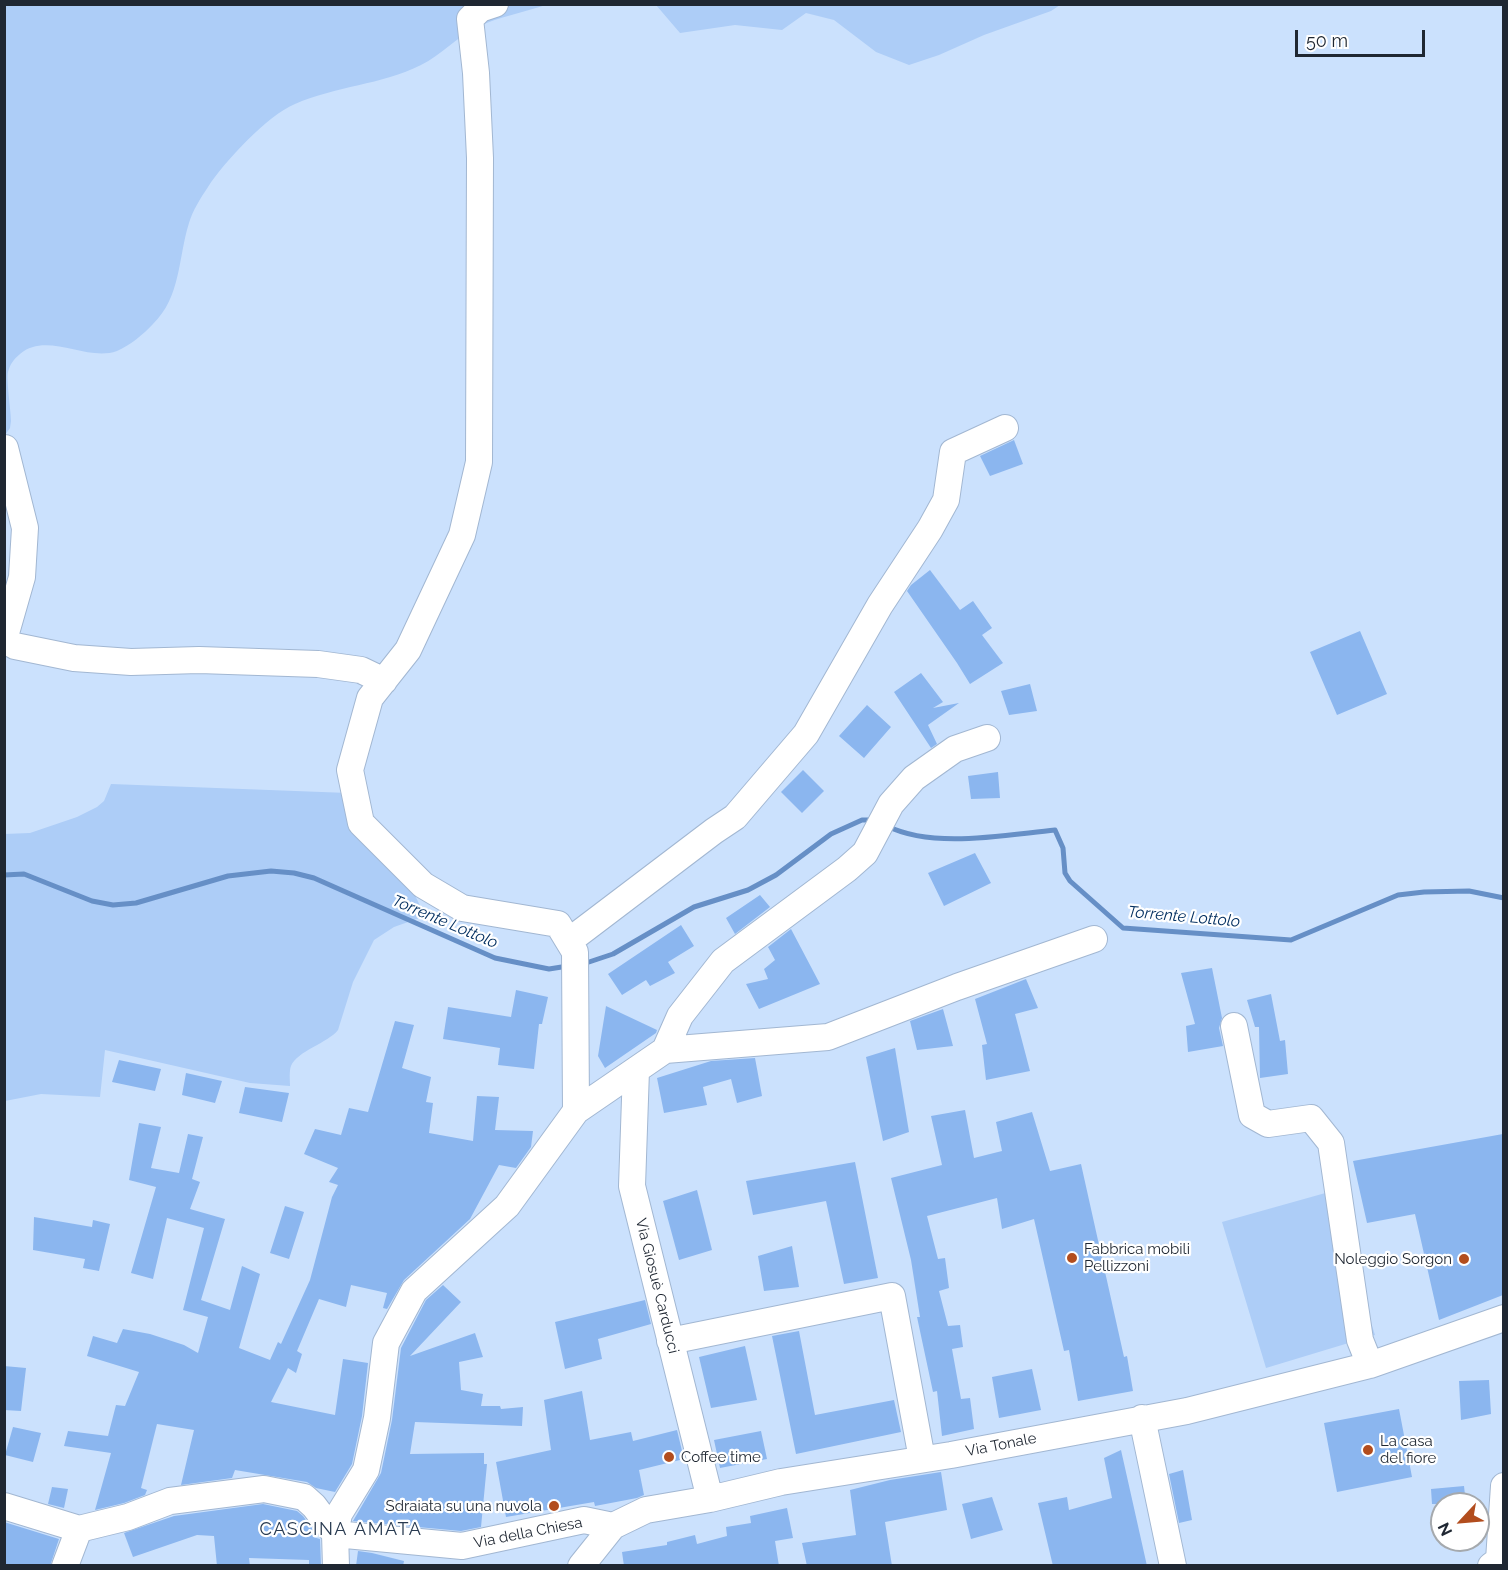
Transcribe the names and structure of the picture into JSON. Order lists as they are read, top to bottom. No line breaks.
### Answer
{"streets":{"street":["Via Giosuè Carducci","Via Tonale","Via della Chiesa"]},"crossings":[["Via Giosuè Carducci","Via Tonale"],["Via Tonale","Via della Chiesa"]],"districts":["CASCINA AMATA"],"water":["Torrente Lottolo"],"places":["Fabbrica mobili Pellizzoni","Noleggio Sorgon","La casa del fiore","Coffee time","Sdraiata su una nuvola"],"scale_bar":"50 m","north":"bottom left"}
